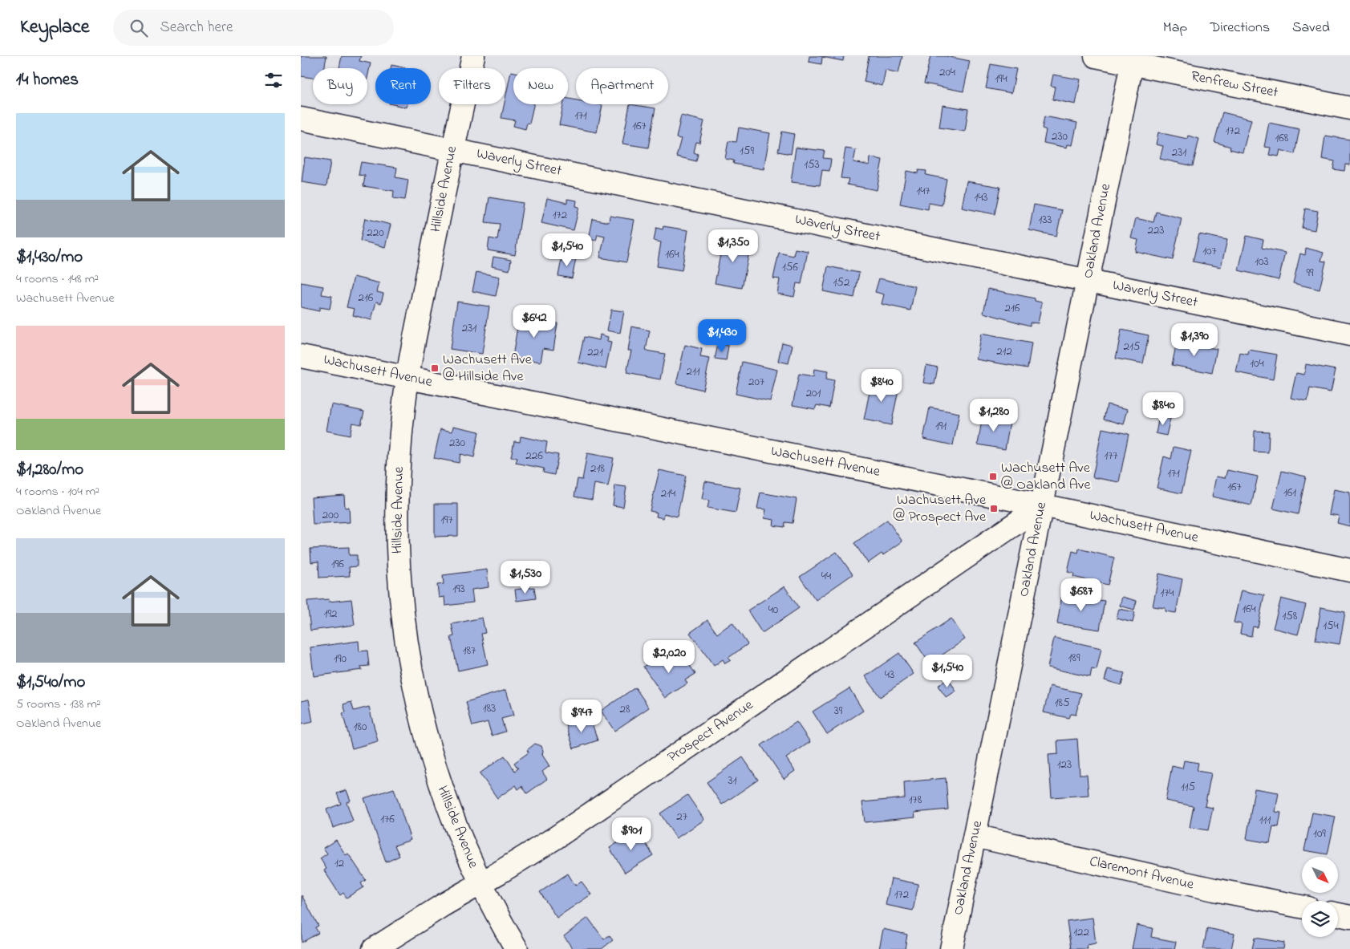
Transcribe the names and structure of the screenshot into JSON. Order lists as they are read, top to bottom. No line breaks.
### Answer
{"streets":{"street":["Renfrew Street","Waverly Street","Hillside Avenue","Oakland Avenue","Wachusett Avenue","Prospect Avenue","Claremont Avenue"]},"crossings":[["Renfrew Street","Oakland Avenue"],["Waverly Street","Hillside Avenue"],["Waverly Street","Oakland Avenue"],["Hillside Avenue","Wachusett Avenue"],["Hillside Avenue","Prospect Avenue"],["Oakland Avenue","Wachusett Avenue"],["Oakland Avenue","Prospect Avenue"],["Oakland Avenue","Claremont Avenue"],["Wachusett Avenue","Prospect Avenue"]],"places":{"transit":["Wachusett Ave @ Hillside Ave","Wachusett Ave @ Oakland Ave","Wachusett Ave @ Prospect Ave"]},"house_numbers":["204","194","171","167","172","230","168","159","231","153","147","143","172","133","223","220","107","164","103","156","99","152","216","216","231","215","212","221","104","211","207","201","191","230","226","177","218","171","167","161","214","200","197","196","44","193","174","164","40","192","158","154","187","189","190","43","185","183","28","39","180","123","31","115","178","27","176","111","109","12","172","122"],"north":"bottom right","page":{"header":"Keyplace","search":"Search here","nav":["Map","Directions","Saved"],"heading":"14 homes","chip":["Buy","Rent","Filters","New","Apartment"],"list":[{"name":"$1,430/mo","note":"4 rooms · 148 m² · Wachusett Avenue"},{"name":"$1,280/mo","note":"4 rooms · 104 m² · Oakland Avenue"},{"name":"$1,540/mo","note":"5 rooms · 138 m² · Oakland Avenue"}],"price":["$1,350","$1,540","$642","$1,430","$1,390","$840","$840","$1,280","$1,530","$687","$2,020","$1,540","$947","$901"]}}
